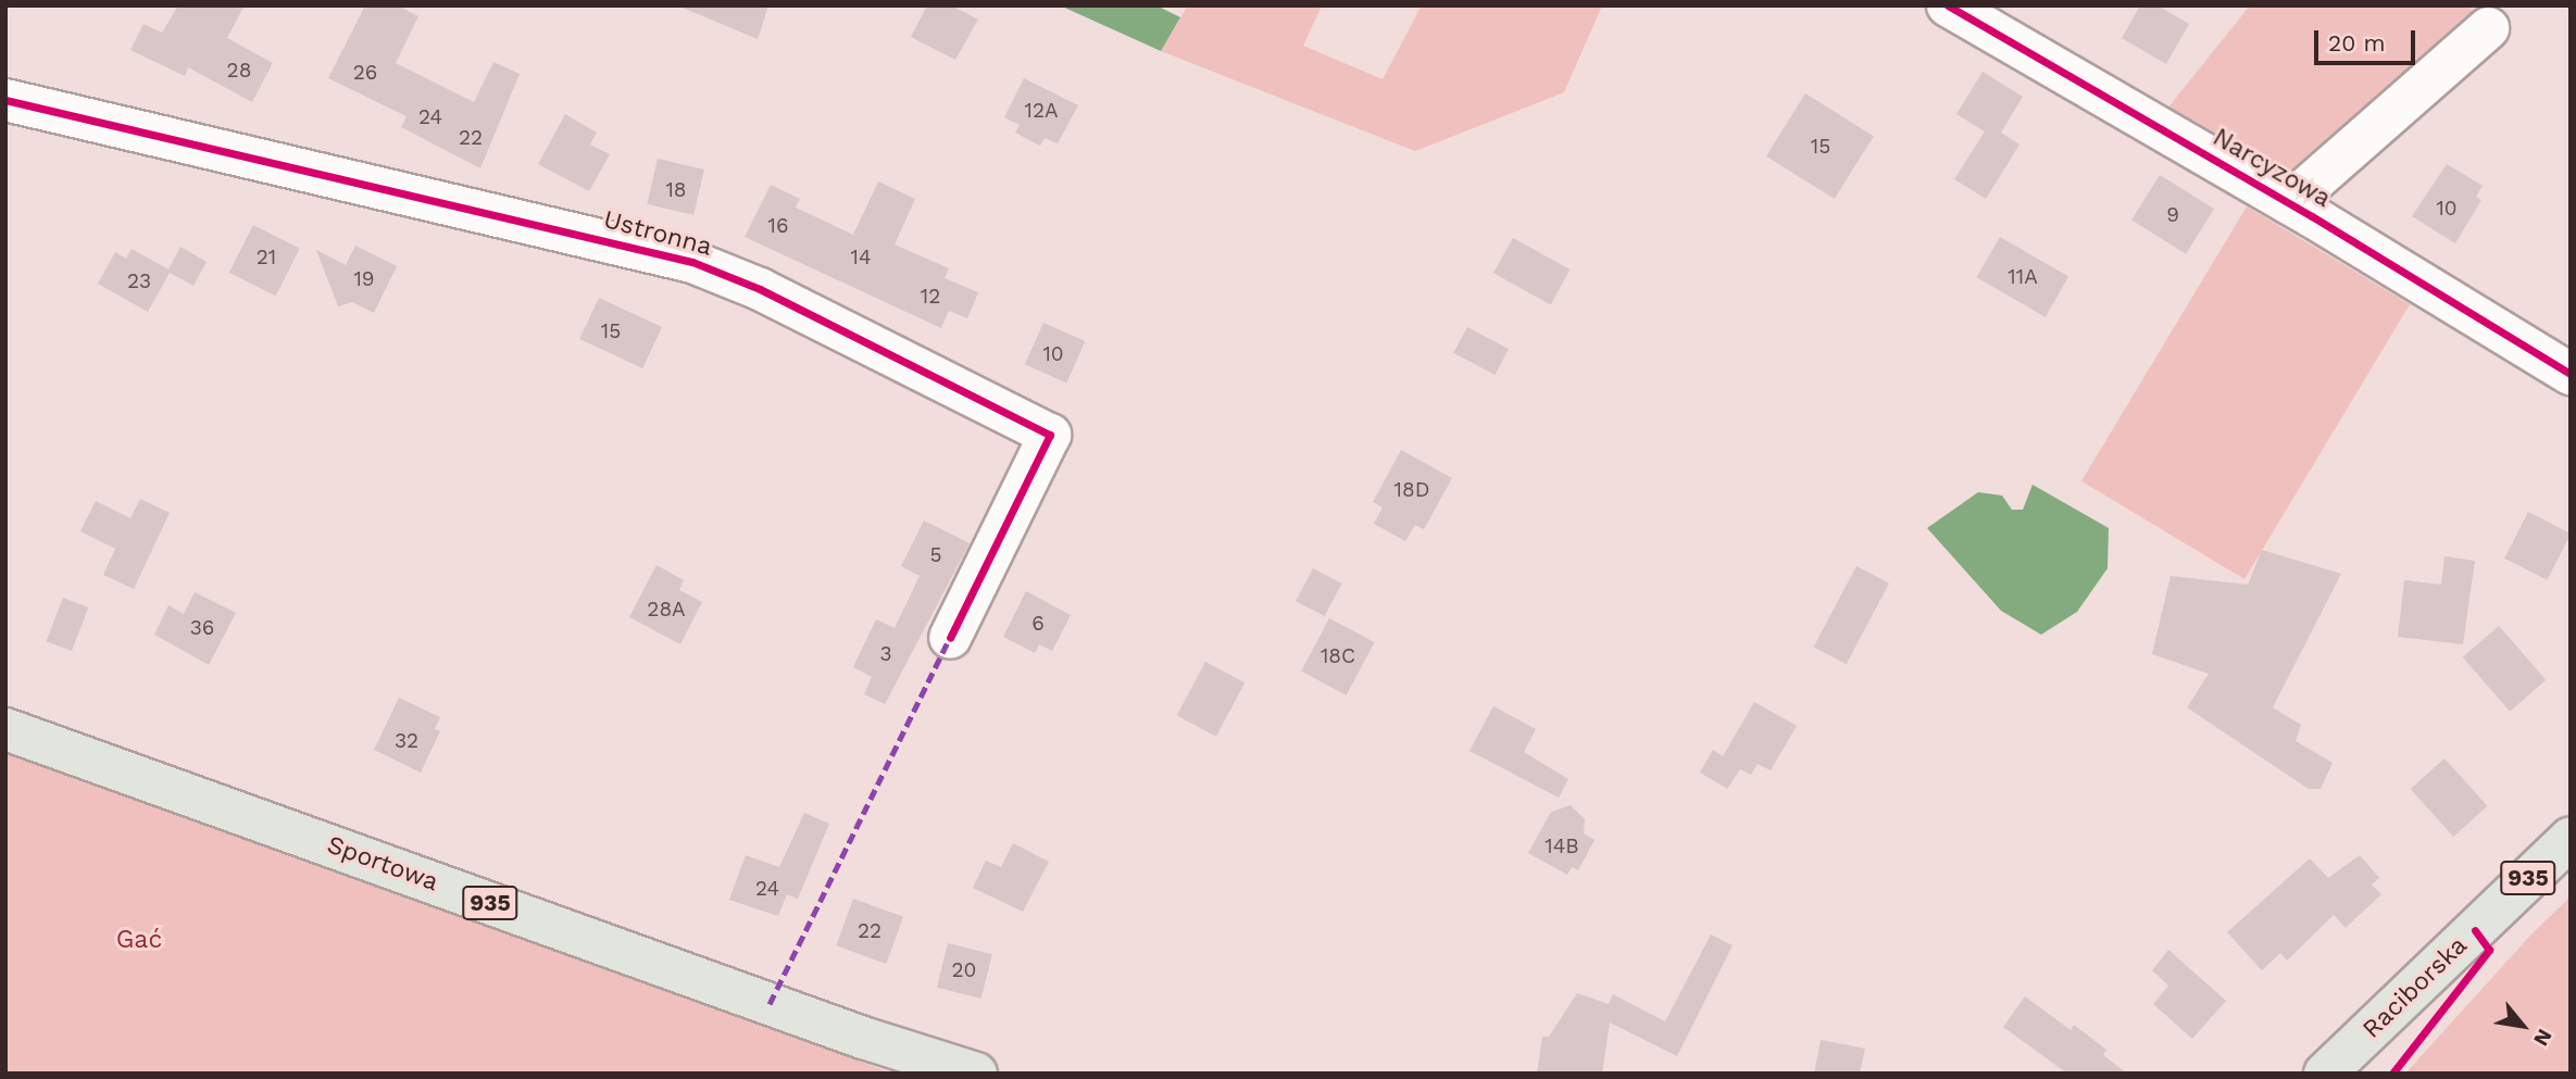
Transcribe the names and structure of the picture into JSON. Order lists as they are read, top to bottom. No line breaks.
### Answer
{"streets":{"main road":["Sportowa","935","Raciborska"],"street":["Narcyzowa","Ustronna"]},"parks":["Gać"],"house_numbers":["28","26","12A","24","22","15","18","10","9","16","21","14","11A","19","23","12","15","10","18D","5","28A","6","36","3","18C","32","14B","24","22","20"],"scale_bar":"20 m","north":"bottom right"}
